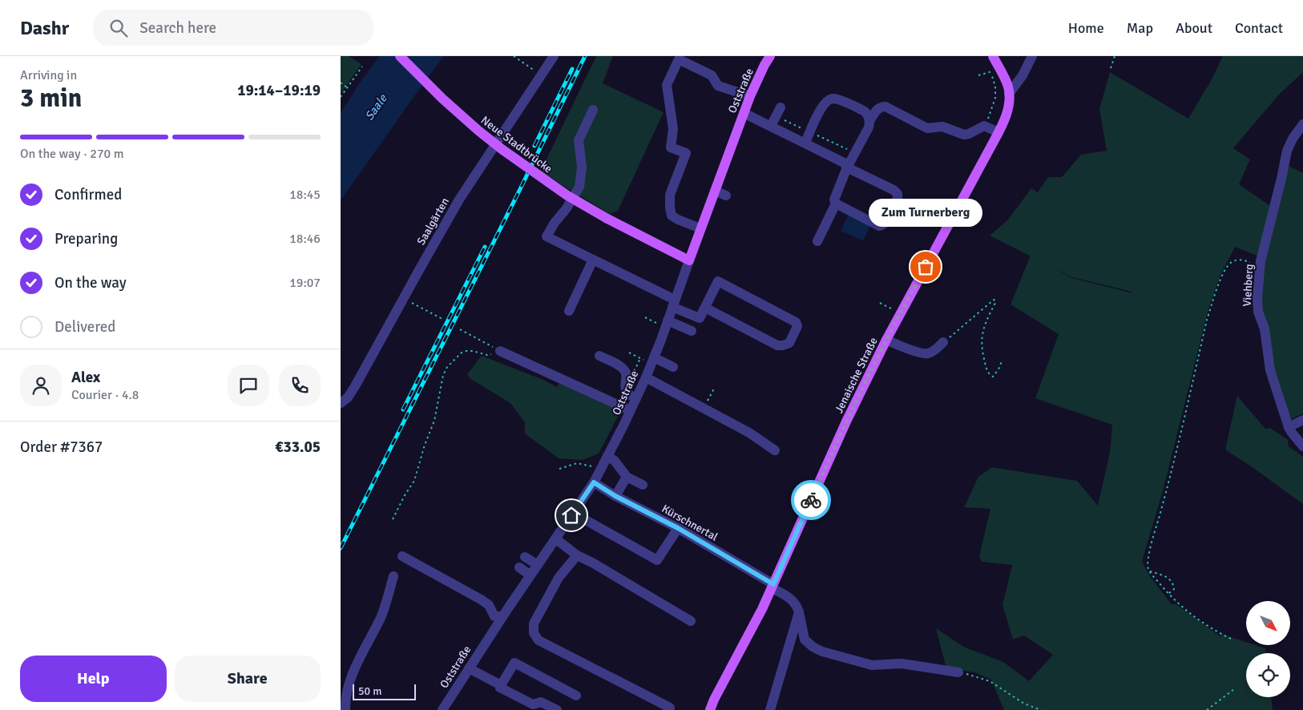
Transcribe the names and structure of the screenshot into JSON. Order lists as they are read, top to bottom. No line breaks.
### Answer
{"streets":{"main road":["Oststraße","Neue Stadtbrücke","Jenaische Straße"],"street":["Saalgärten","Viehberg","Kürschnertal"]},"crossings":[["Oststraße","Neue Stadtbrücke"],["Oststraße","Kürschnertal"],["Jenaische Straße","Kürschnertal"]],"water":["Saale"],"places":["Zum Turnerberg"],"scale_bar":"50 m","north":"bottom right","page":{"header":"Dashr","search":"Search here","nav":["Home","Map","About","Contact"],"heading":["3 min","Arriving in","19:14–19:19"],"panel":["Alex","Courier · 4.8","Order #7367","€33.05"],"bar":"On the way · 270 m","list":[["Confirmed","18:45"],["Preparing","18:46"],["On the way","19:07"],"Delivered"],"bubble":"Zum Turnerberg","buttons":["Help","Share"],"scale":"50 m"}}
